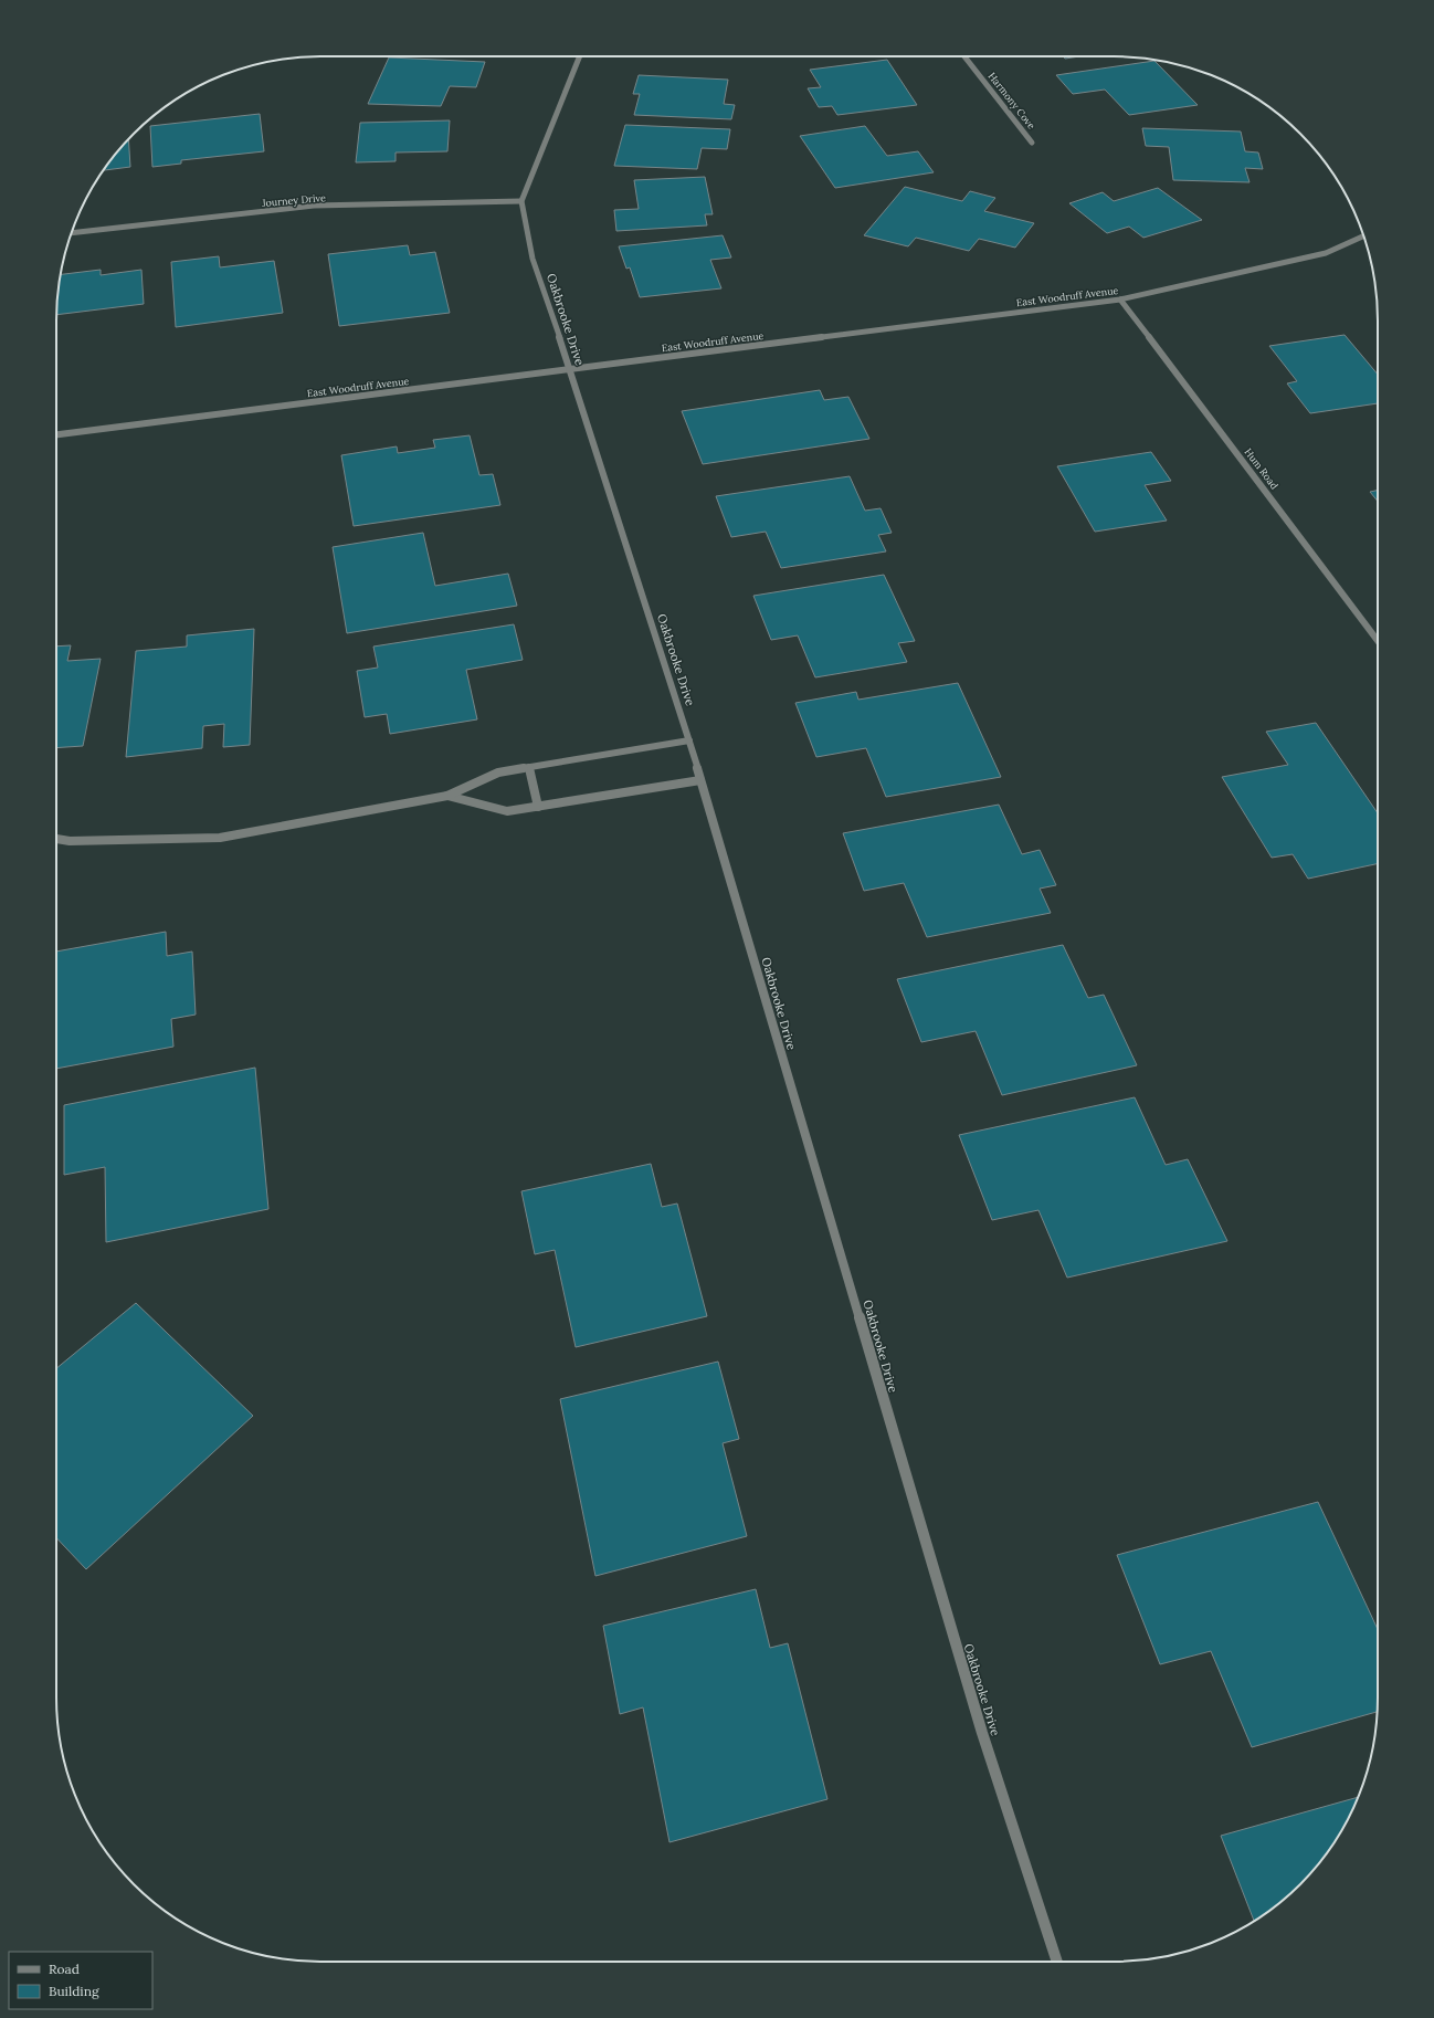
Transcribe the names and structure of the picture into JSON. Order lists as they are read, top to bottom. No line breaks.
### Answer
{"streets":{"street":["Harmony Cove","Journey Drive","East Woodruff Avenue","Oakbrooke Drive","Hum Road"]},"crossings":[["Journey Drive","Oakbrooke Drive"],["East Woodruff Avenue","Oakbrooke Drive"],["East Woodruff Avenue","Hum Road"]],"legend":["Road","Building"]}
